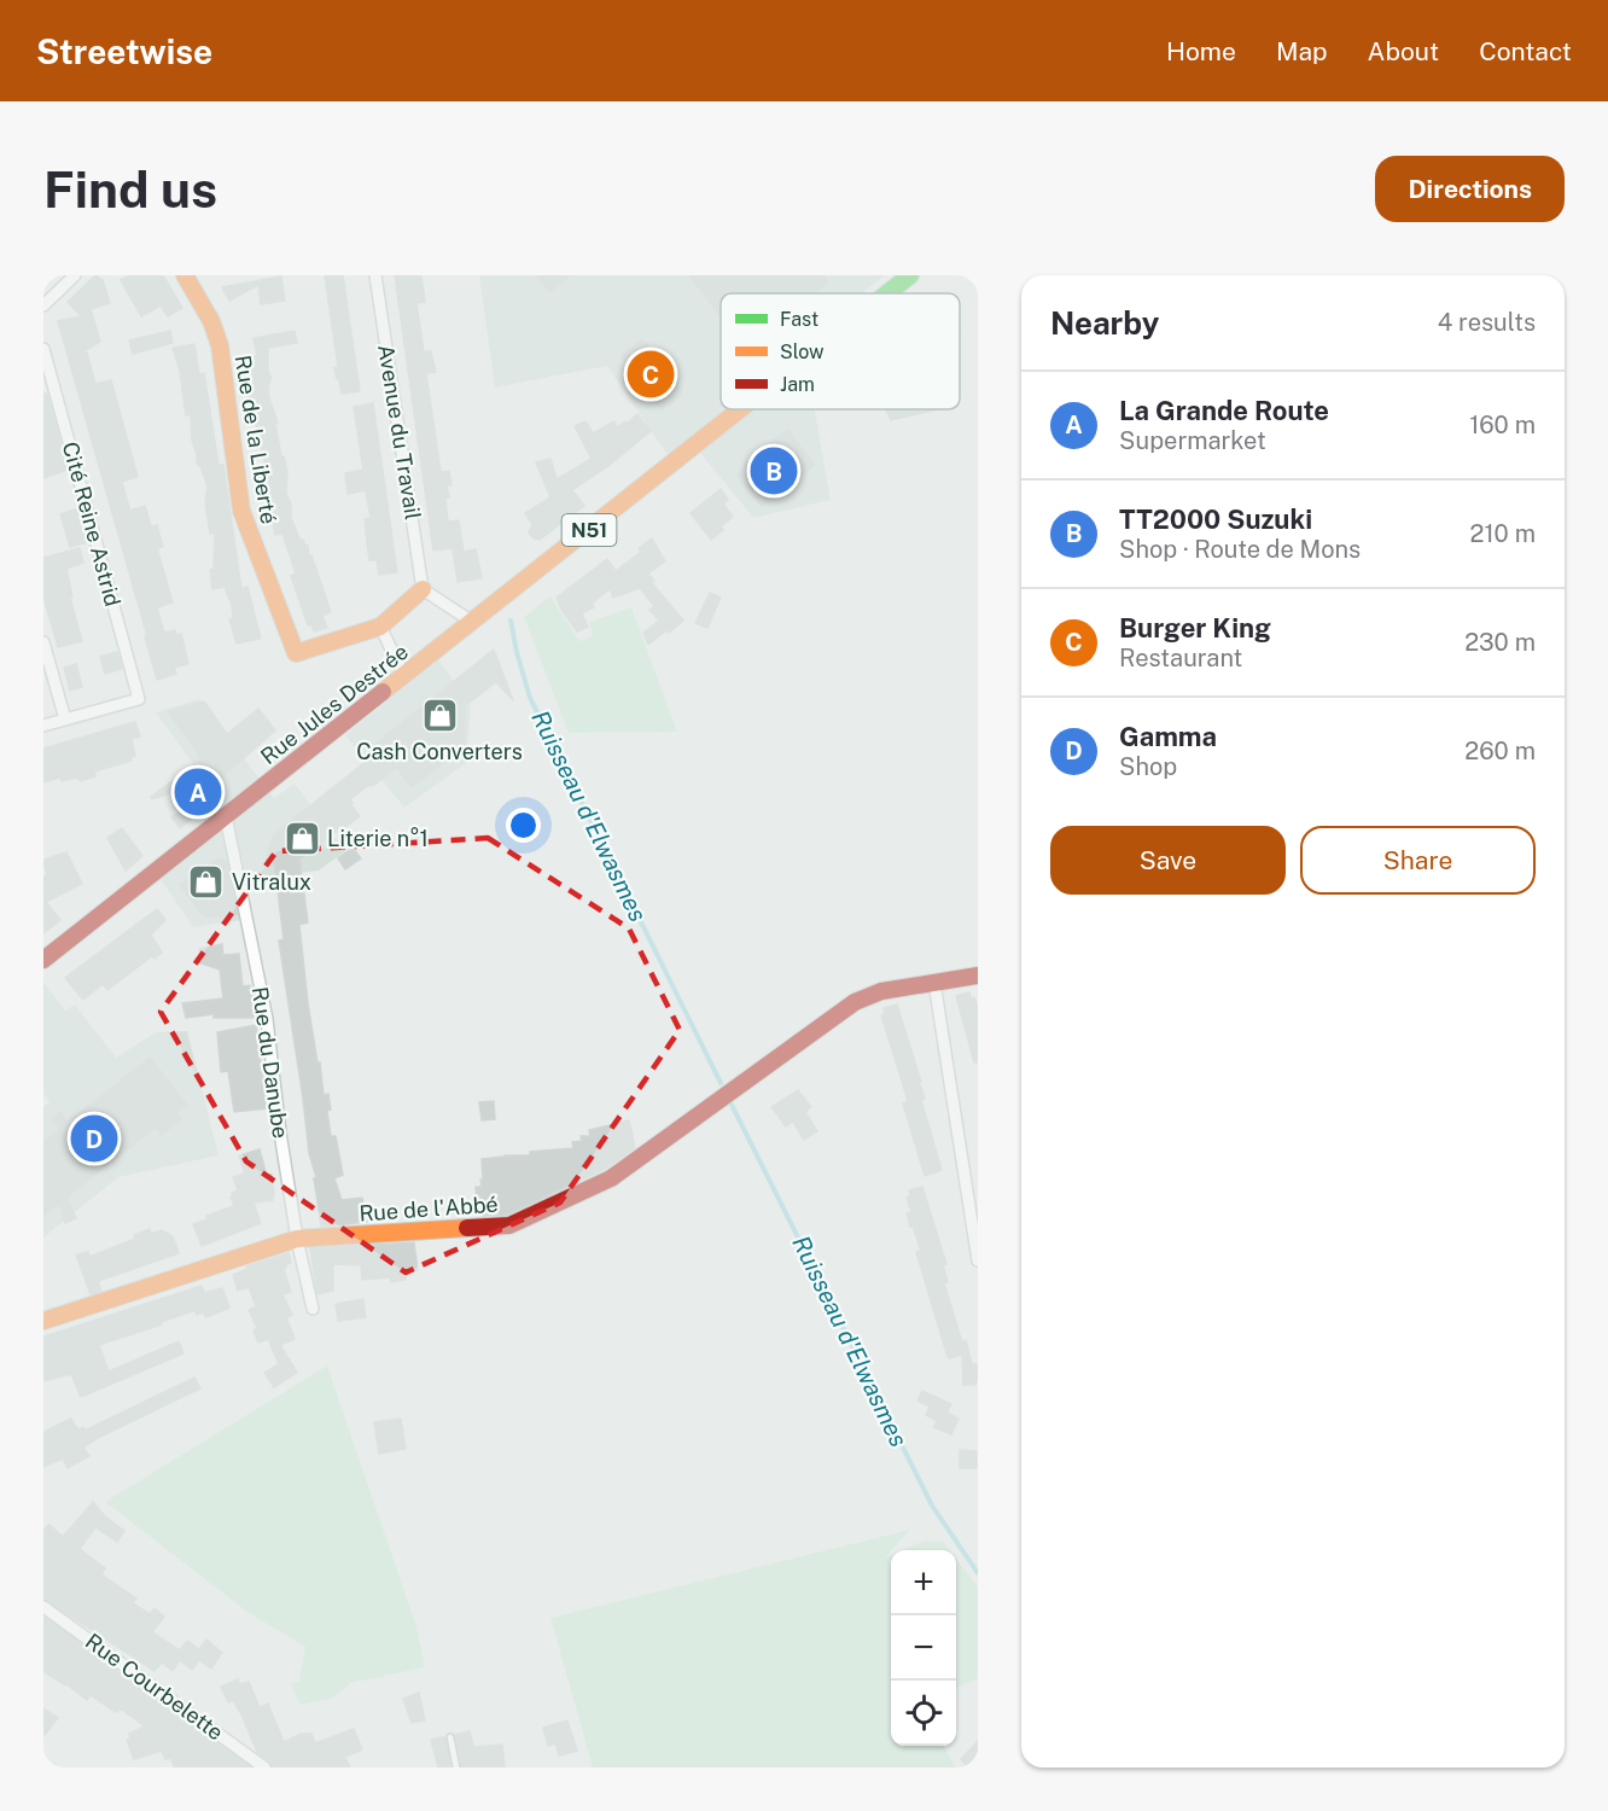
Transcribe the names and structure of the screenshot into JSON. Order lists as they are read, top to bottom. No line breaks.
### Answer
{"streets":{"street":["Avenue du Travail","Rue de la Liberté","Cité Reine Astrid","N51","Rue Jules Destrée","Rue du Danube","Rue de l'Abbé","Rue Courbelette"]},"crossings":[["Rue Jules Destrée","Rue du Danube"],["Rue du Danube","Rue de l'Abbé"]],"water":["Ruisseau d'Elwasmes"],"places":{"shop":["Cash Converters","Literie n°1","Vitralux"]},"legend":["Fast","Slow","Jam"],"page":{"header":"Streetwise","nav":["Home","Map","About","Contact"],"buttons":["Directions",["Save","Share"]],"title":"Find us","heading":["Nearby","4 results"],"pins":["C","B","A","D"],"list":[{"mark":"A","name":"La Grande Route","note":"Supermarket","value":"160 m"},{"mark":"B","name":"TT2000 Suzuki","note":"Shop · Route de Mons","value":"210 m"},{"mark":"C","name":"Burger King","note":"Restaurant","value":"230 m"},{"mark":"D","name":"Gamma","note":"Shop","value":"260 m"}],"map_buttons":["+","−"]}}
